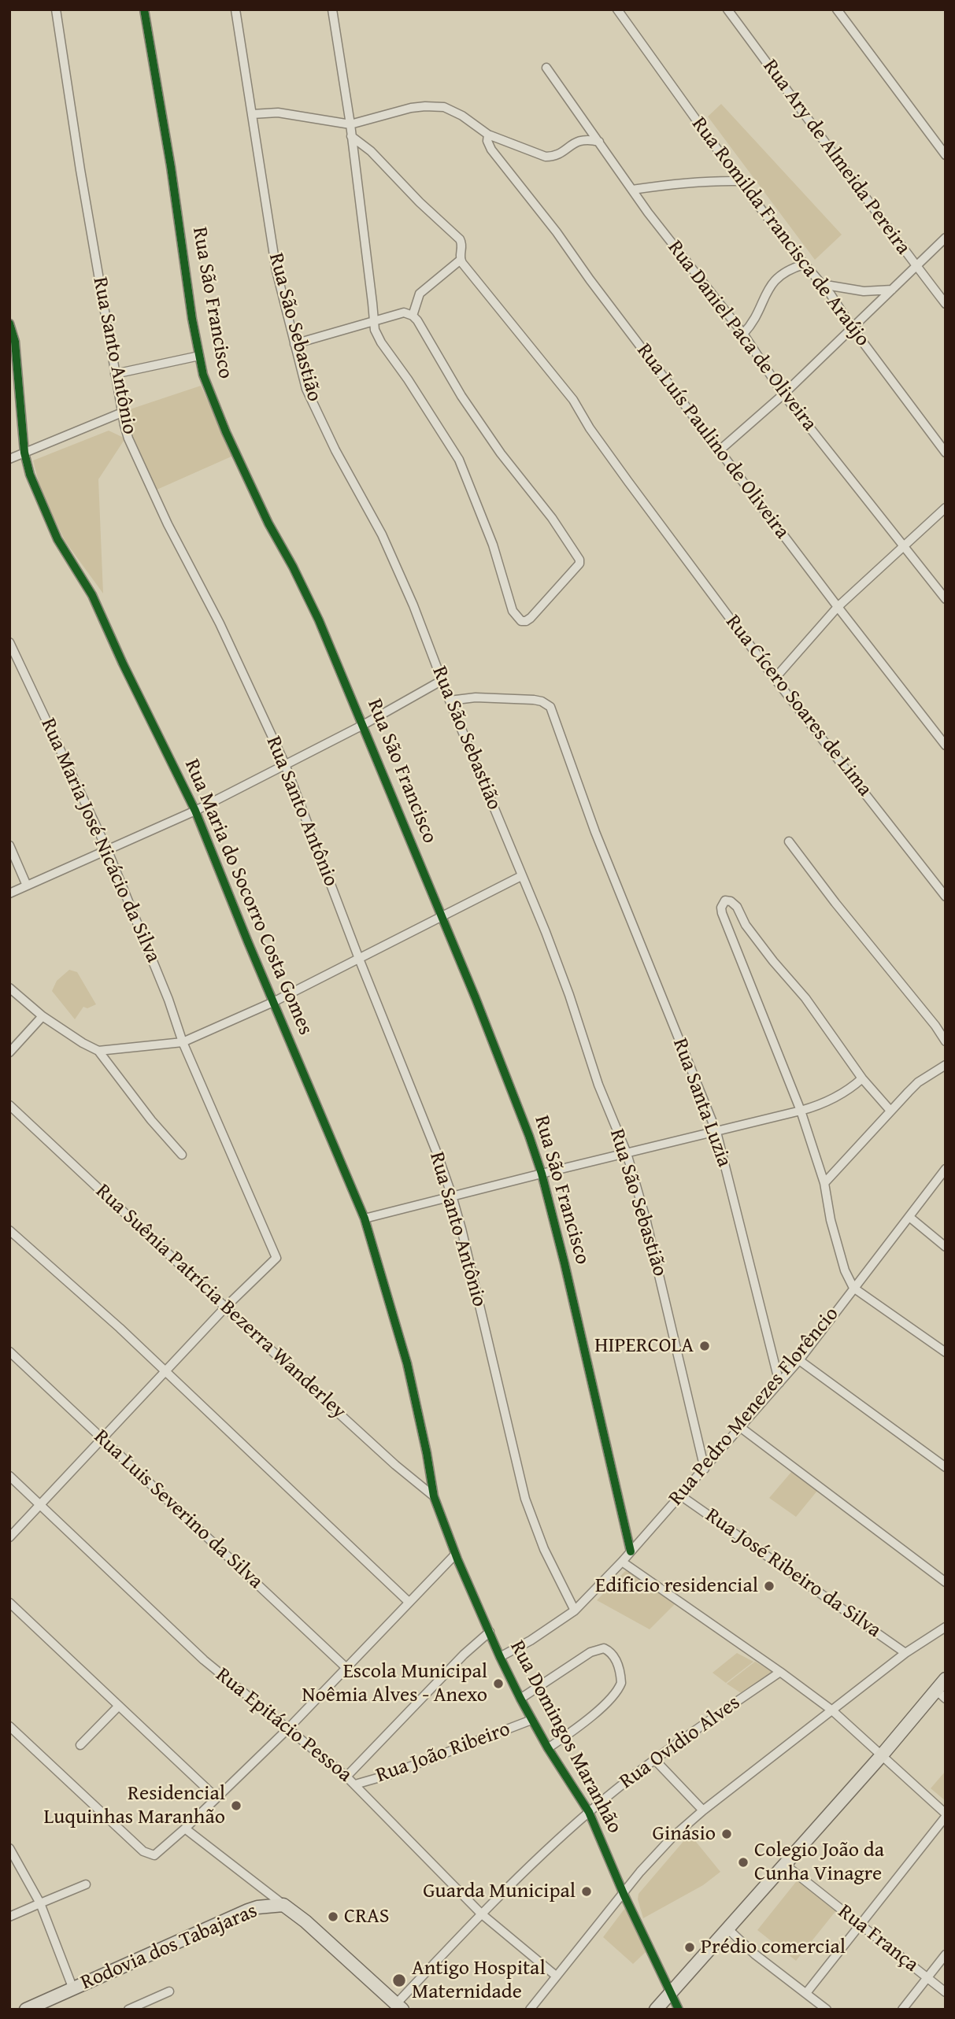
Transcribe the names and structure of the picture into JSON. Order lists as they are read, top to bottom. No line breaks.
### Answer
{"streets":{"main road":["Rodovia dos Tabajaras"],"street":["Rua Ary de Almeida Pereira","Rua Romilda Francisca de Araújo","Rua São Francisco","Rua São Sebastião","Rua Daniel Paca de Oliveira","Rua Santo Antônio","Rua Luís Paulino de Oliveira","Rua Cícero Soares de Lima","Rua Maria José Nicácio da Silva","Rua Maria do Socorro Costa Gomes","Rua Santa Luzia","Rua Suênia Patrícia Bezerra Wanderley","Rua Pedro Menezes Florêncio","Rua Luis Severino da Silva","Rua José Ribeiro da Silva","Rua Epitácio Pessoa","Rua Domingos Maranhão","Rua Ovídio Alves","Rua João Ribeiro","Rua França"]},"crossings":[["Rua São Francisco","Rua Pedro Menezes Florêncio"],["Rua São Sebastião","Rua Santa Luzia"],["Rua São Sebastião","Rua Pedro Menezes Florêncio"],["Rua Santo Antônio","Rua Pedro Menezes Florêncio"],["Rua Maria José Nicácio da Silva","Rua Suênia Patrícia Bezerra Wanderley"],["Rua Maria do Socorro Costa Gomes","Rua Suênia Patrícia Bezerra Wanderley"],["Rua Maria do Socorro Costa Gomes","Rua Domingos Maranhão"],["Rua Santa Luzia","Rua Pedro Menezes Florêncio"],["Rua Suênia Patrícia Bezerra Wanderley","Rua Domingos Maranhão"],["Rua Pedro Menezes Florêncio","Rua José Ribeiro da Silva"],["Rua Pedro Menezes Florêncio","Rua Domingos Maranhão"],["Rua Epitácio Pessoa","Rua Ovídio Alves"],["Rua Epitácio Pessoa","Rua João Ribeiro"],["Rua Domingos Maranhão","Rua Ovídio Alves"],["Rua Domingos Maranhão","Rua João Ribeiro"]],"places":["HIPERCOLA","Edificio residencial","Escola Municipal Noêmia Alves - Anexo","Residencial Luquinhas Maranhão","Ginásio","Colegio João da Cunha Vinagre","Guarda Municipal","CRAS","Prédio comercial","Antigo Hospital Maternidade"]}
